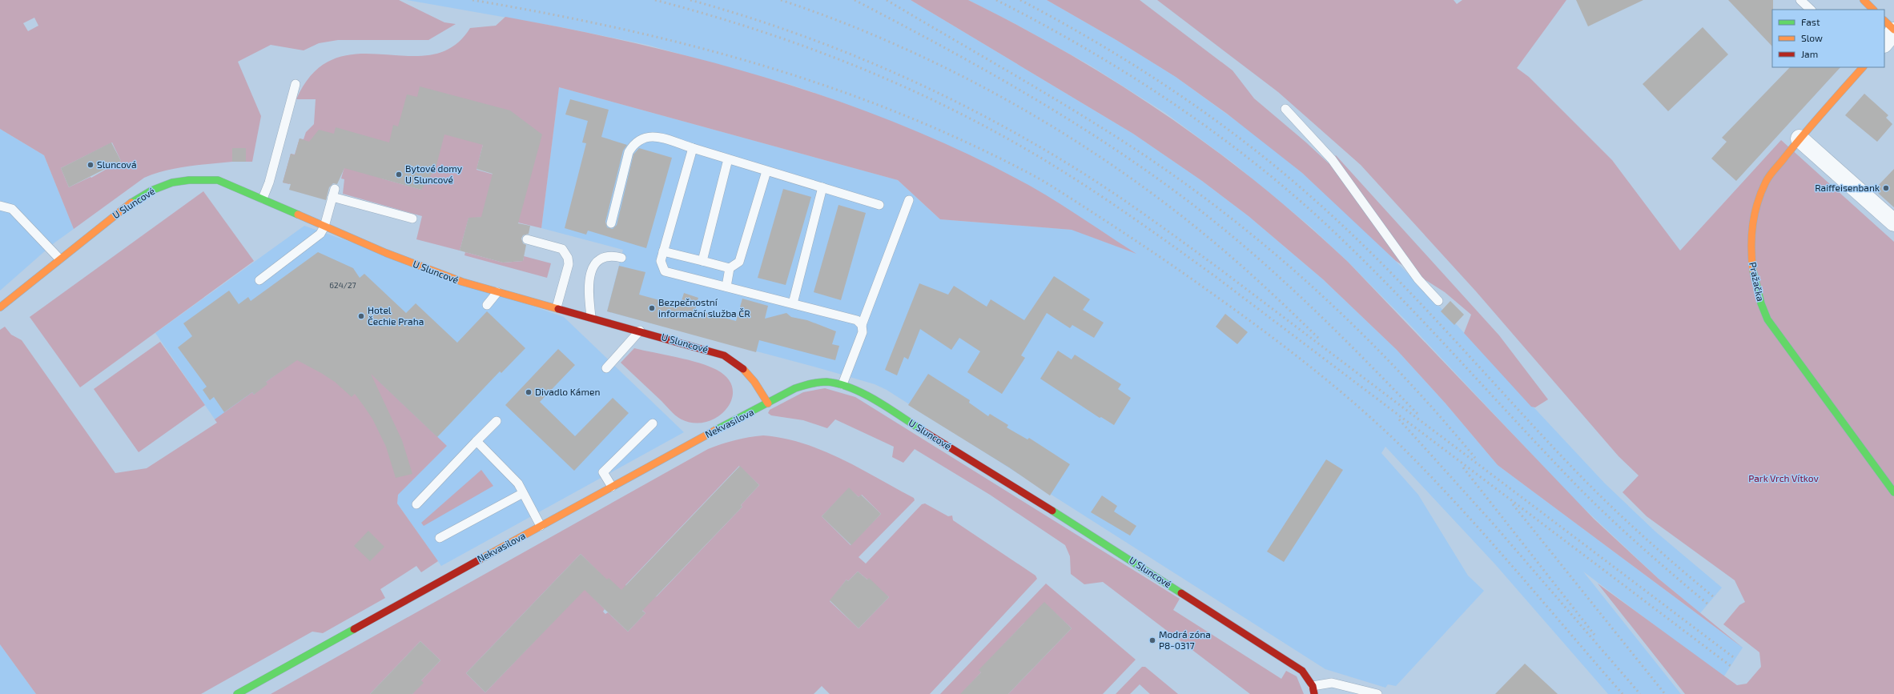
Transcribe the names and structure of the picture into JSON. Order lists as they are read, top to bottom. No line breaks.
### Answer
{"streets":{"street":["U Sluncové","Pražačka","Nekvasilova"]},"crossings":[["U Sluncové","Nekvasilova"]],"parks":["Park Vrch Vítkov"],"places":["Sluncová","Bytové domy U Sluncové","Raiffeisenbank","Bezpečnostní informační služba ČR","Hotel Čechie Praha","Divadlo Kámen","Modrá zóna P8-0317"],"house_numbers":["624/27"],"legend":["Fast","Slow","Jam"]}
